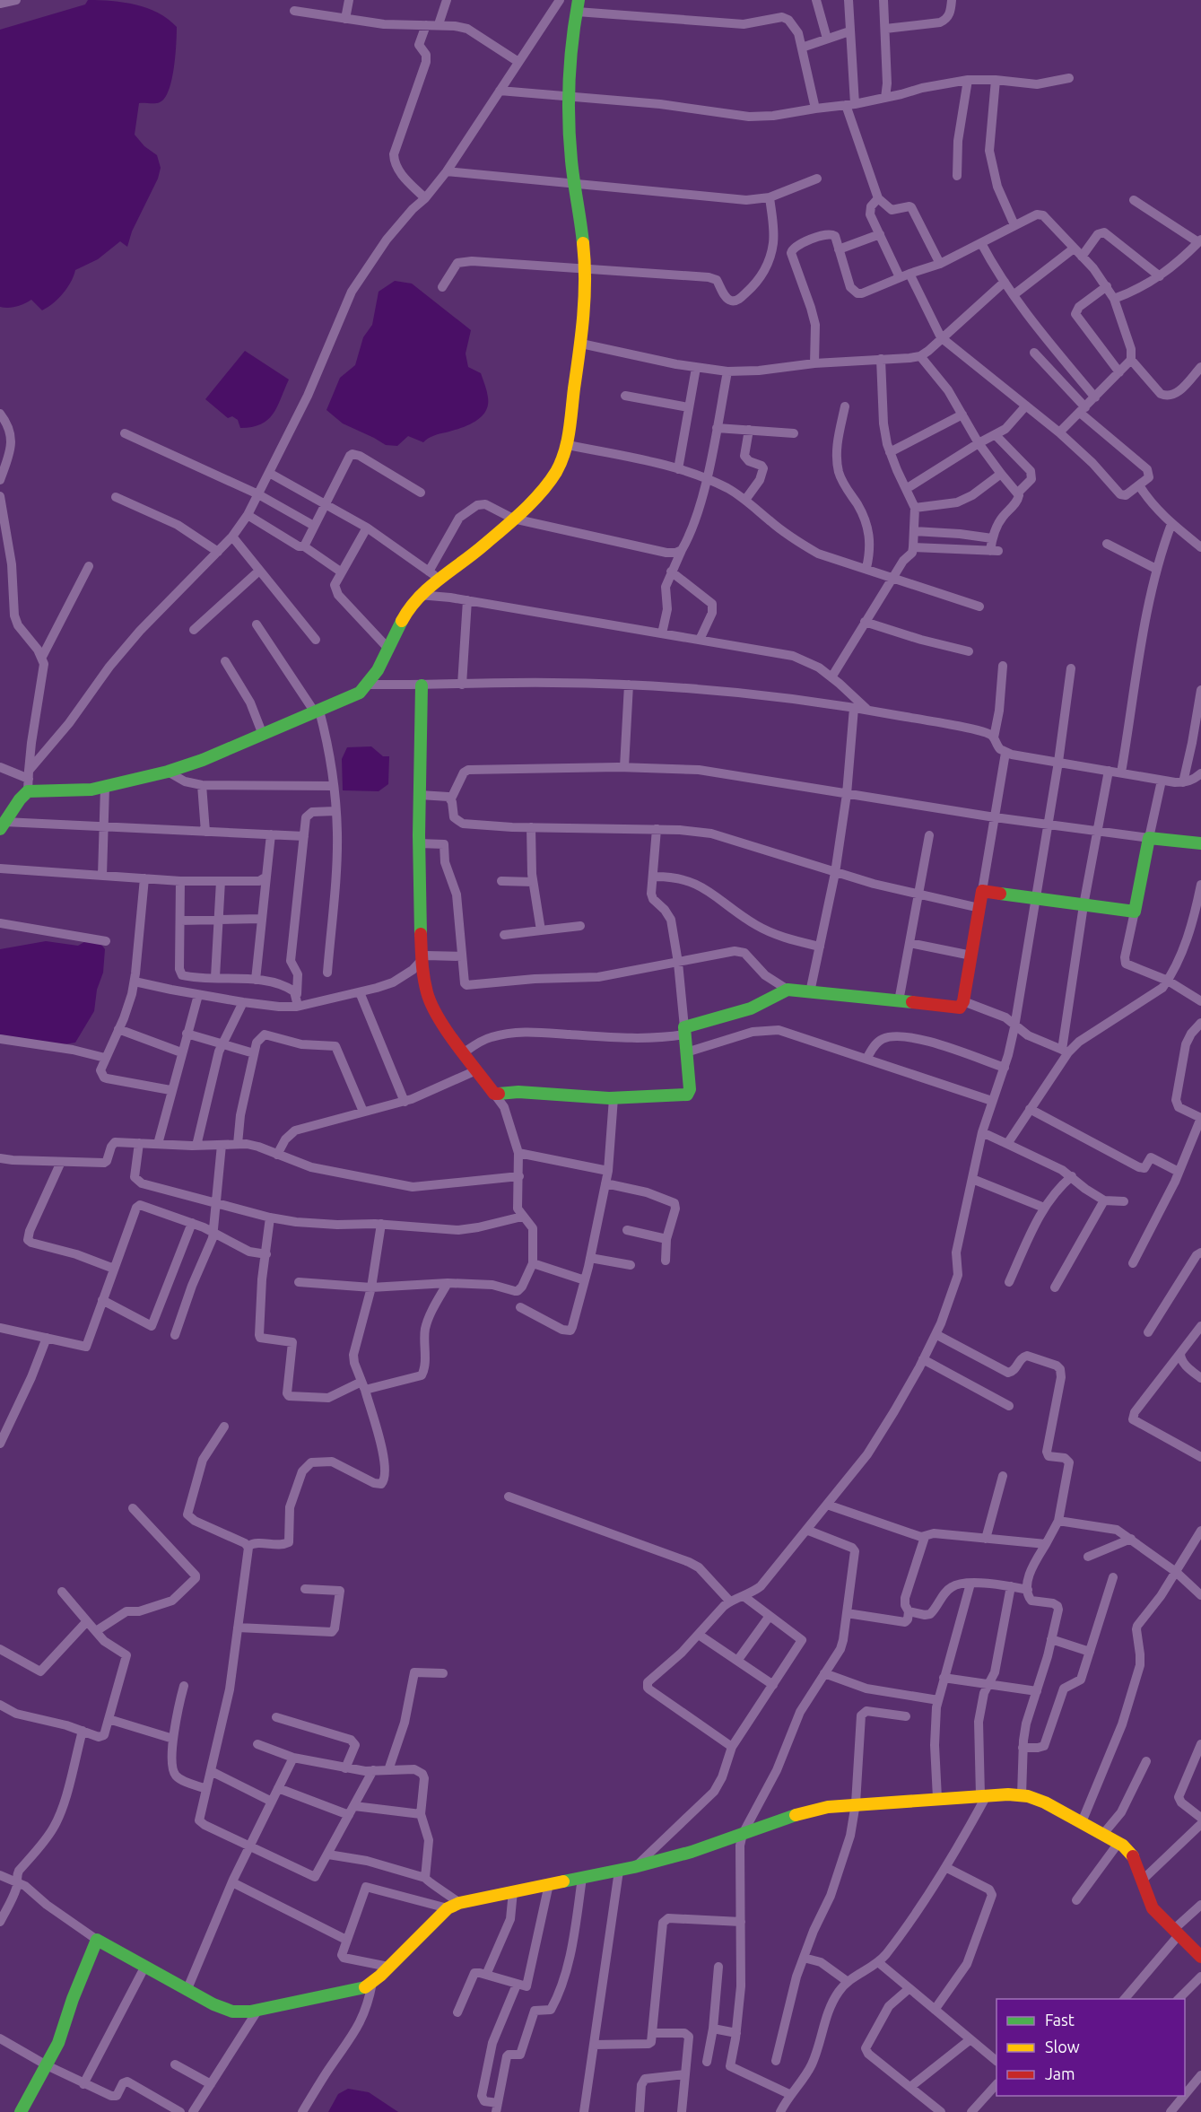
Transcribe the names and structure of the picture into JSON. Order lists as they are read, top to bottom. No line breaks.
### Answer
{"legend":["Fast","Slow","Jam"]}
